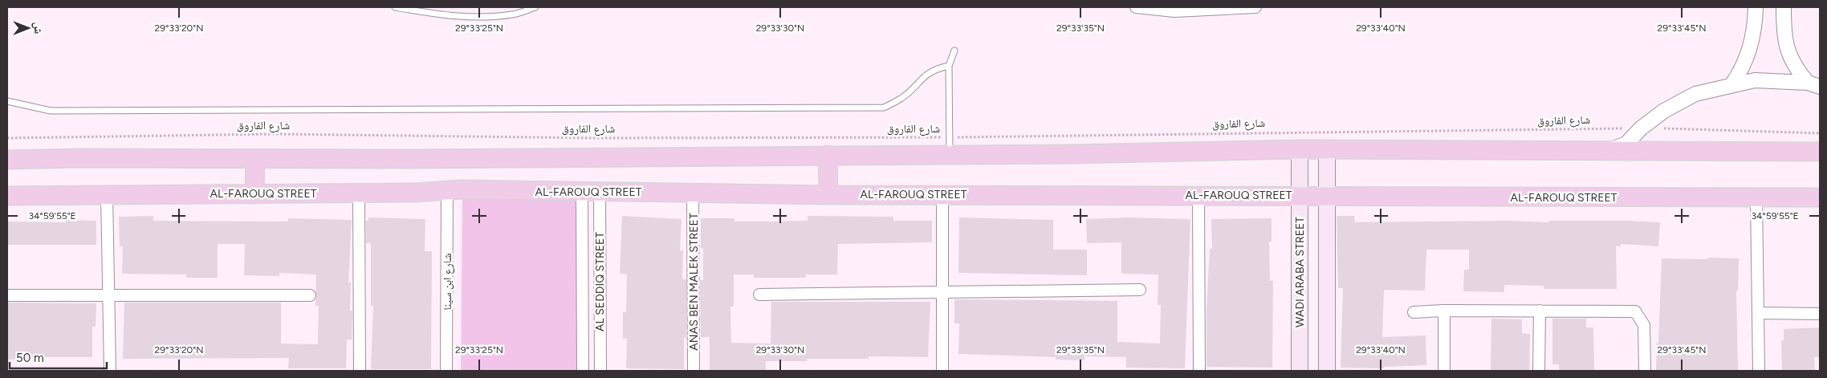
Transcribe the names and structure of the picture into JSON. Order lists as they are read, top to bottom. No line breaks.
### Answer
{"streets":{"main road":["AL-FAROUQ STREET","WADI ARABA STREET"],"street":["شارع ابن سينا","AL SEDDIQ STREET","ANAS BEN MALEK STREET"],"path":["شارع الفاروق"]},"crossings":[["AL-FAROUQ STREET","WADI ARABA STREET"],["AL-FAROUQ STREET","شارع ابن سينا"],["AL-FAROUQ STREET","AL SEDDIQ STREET"],["AL-FAROUQ STREET","ANAS BEN MALEK STREET"]],"scale_bar":"50 m","north":"right","coordinates":["29°33'20\"N","29°33'25\"N","29°33'30\"N","29°33'35\"N","29°33'40\"N","29°33'45\"N","34°59'55\"E"]}
